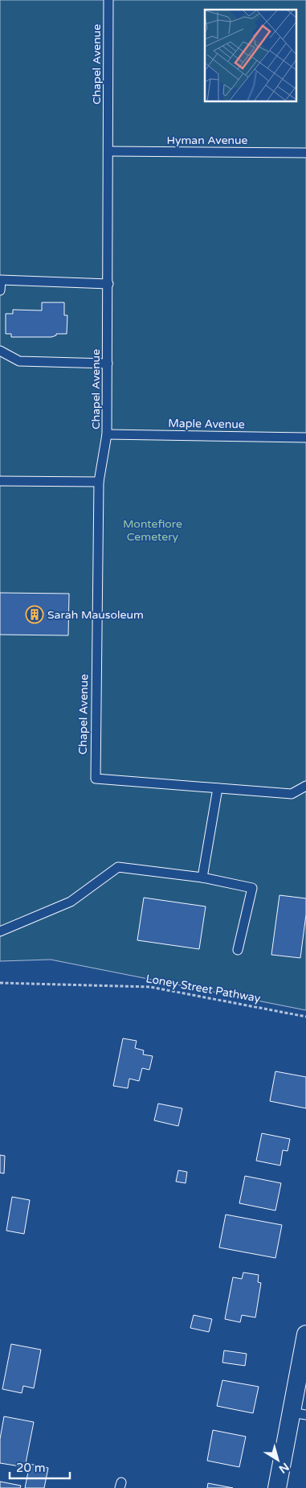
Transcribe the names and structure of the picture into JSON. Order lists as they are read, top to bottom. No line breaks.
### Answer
{"streets":{"lane":["Chapel Avenue","Hyman Avenue","Maple Avenue"],"path":["Loney Street Pathway"]},"crossings":[["Chapel Avenue","Hyman Avenue"],["Chapel Avenue","Maple Avenue"]],"parks":["Montefiore Cemetery"],"places":{"building":["Sarah Mausoleum"]},"scale_bar":"20 m","north":"bottom right"}
